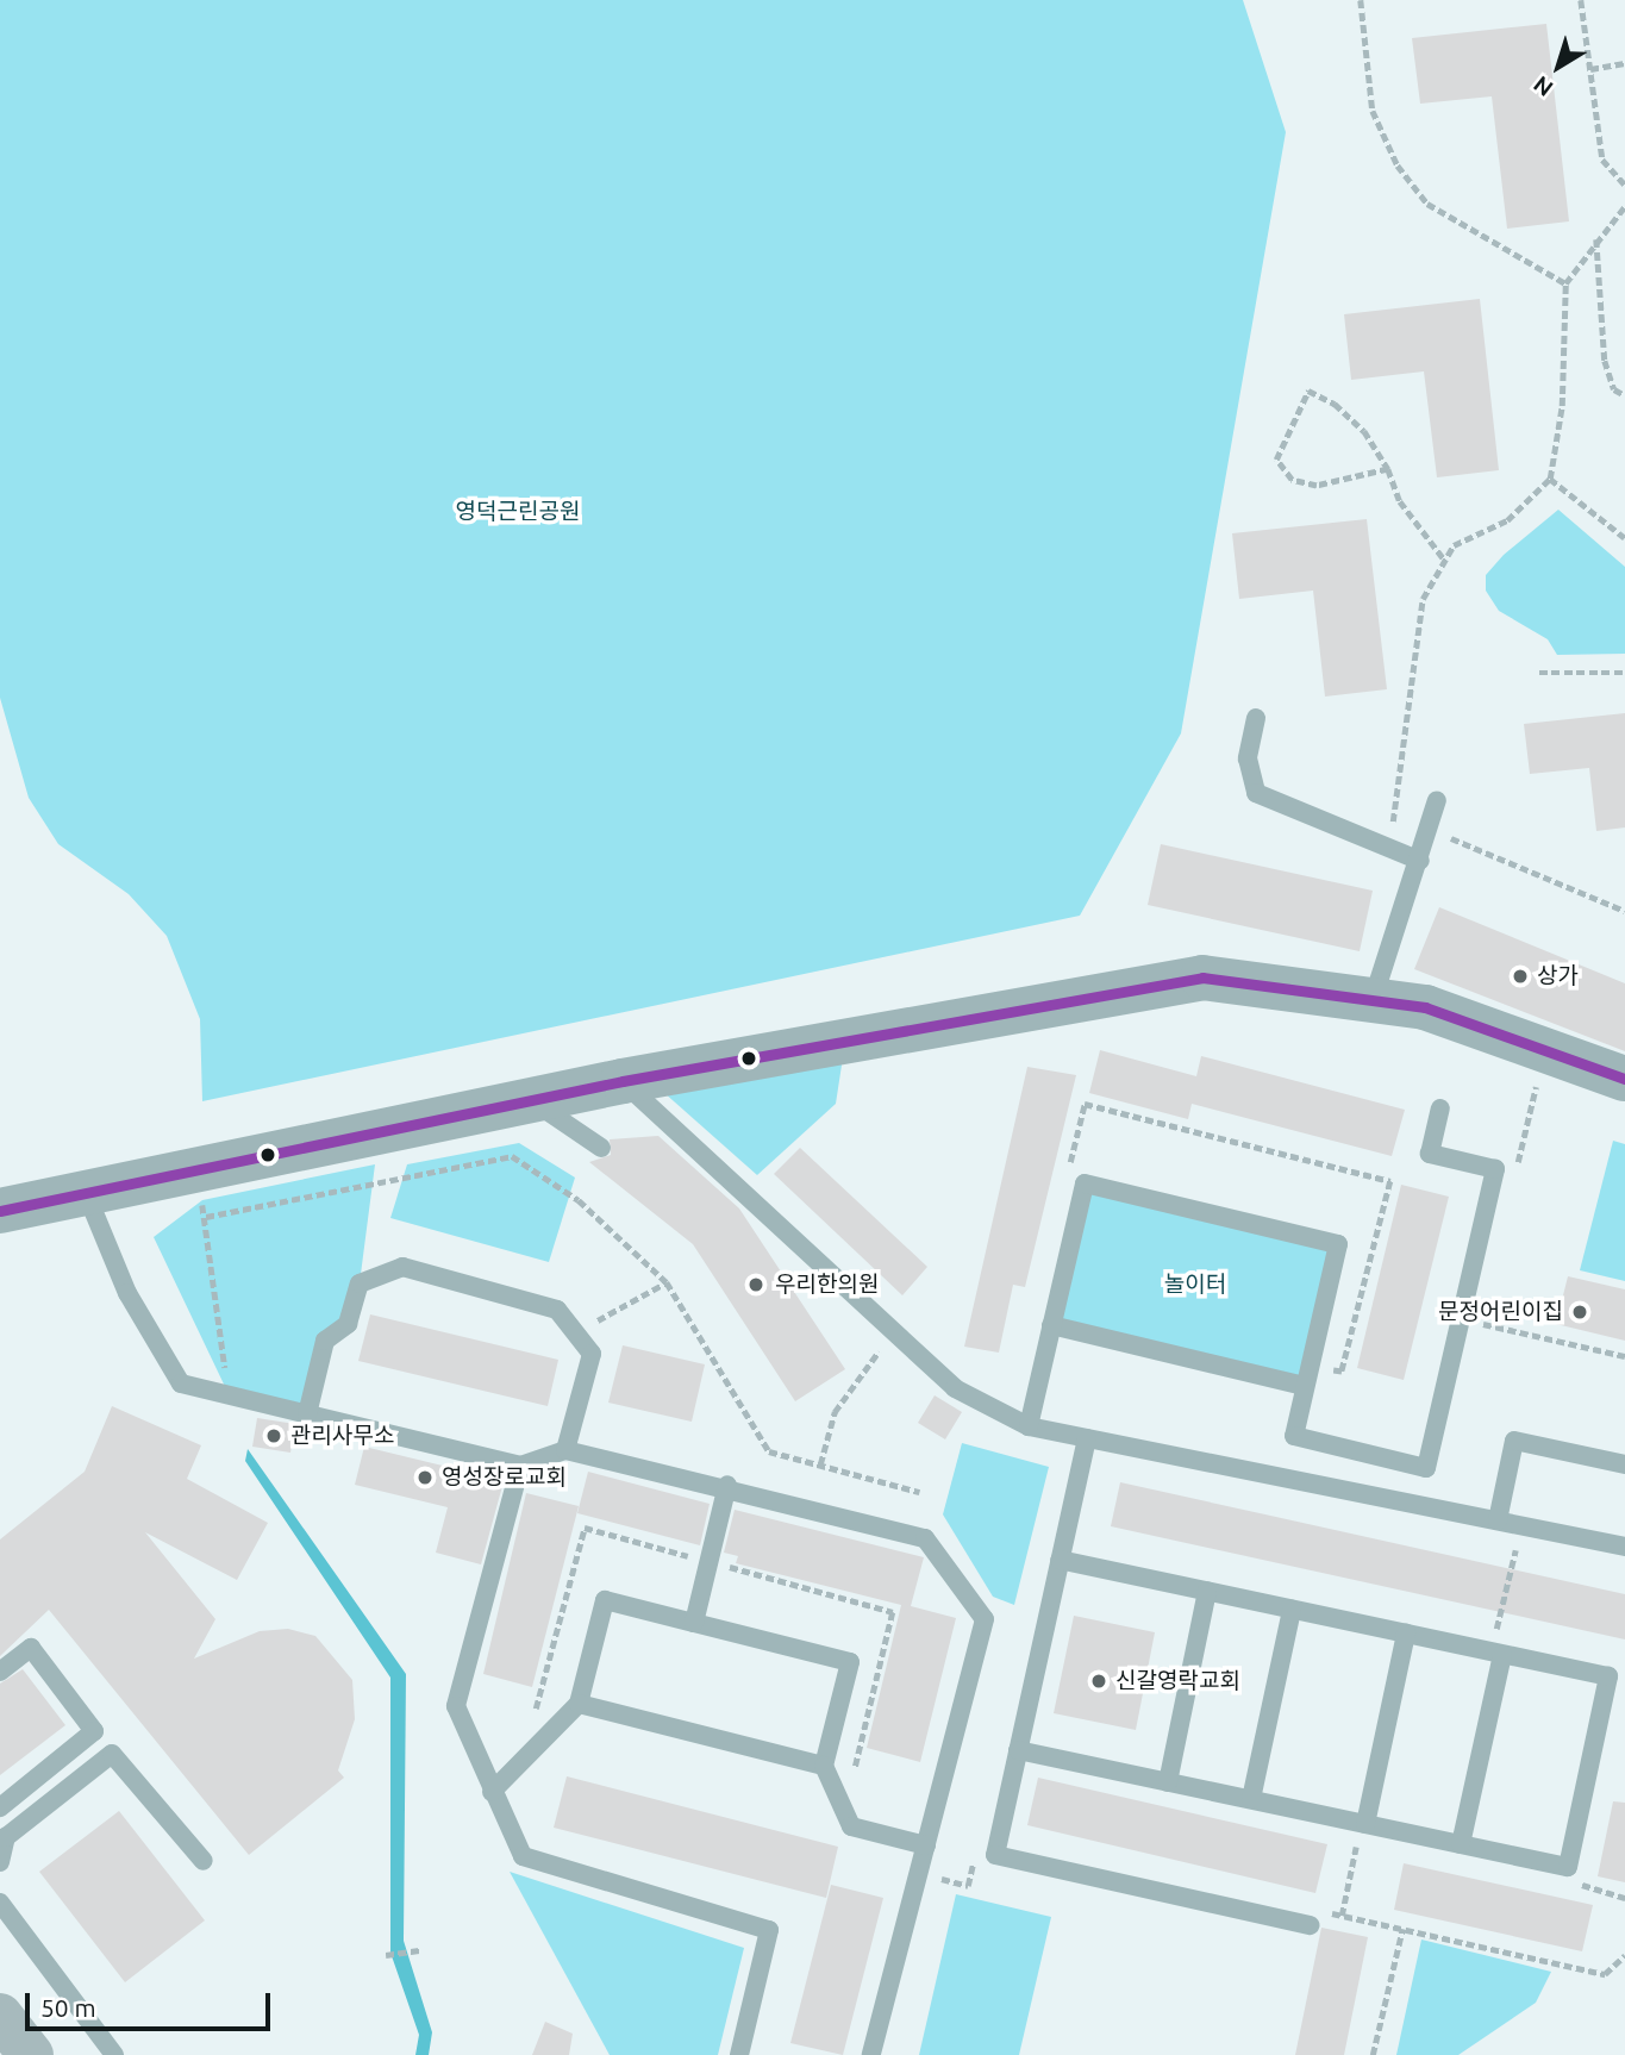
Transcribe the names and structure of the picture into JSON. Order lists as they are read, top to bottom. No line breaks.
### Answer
{"parks":["영덕근린공원","놀이터"],"places":["상가","우리한의원","문정어린이집","관리사무소","영성장로교회","신갈영락교회"],"scale_bar":"50 m","north":"bottom left"}
